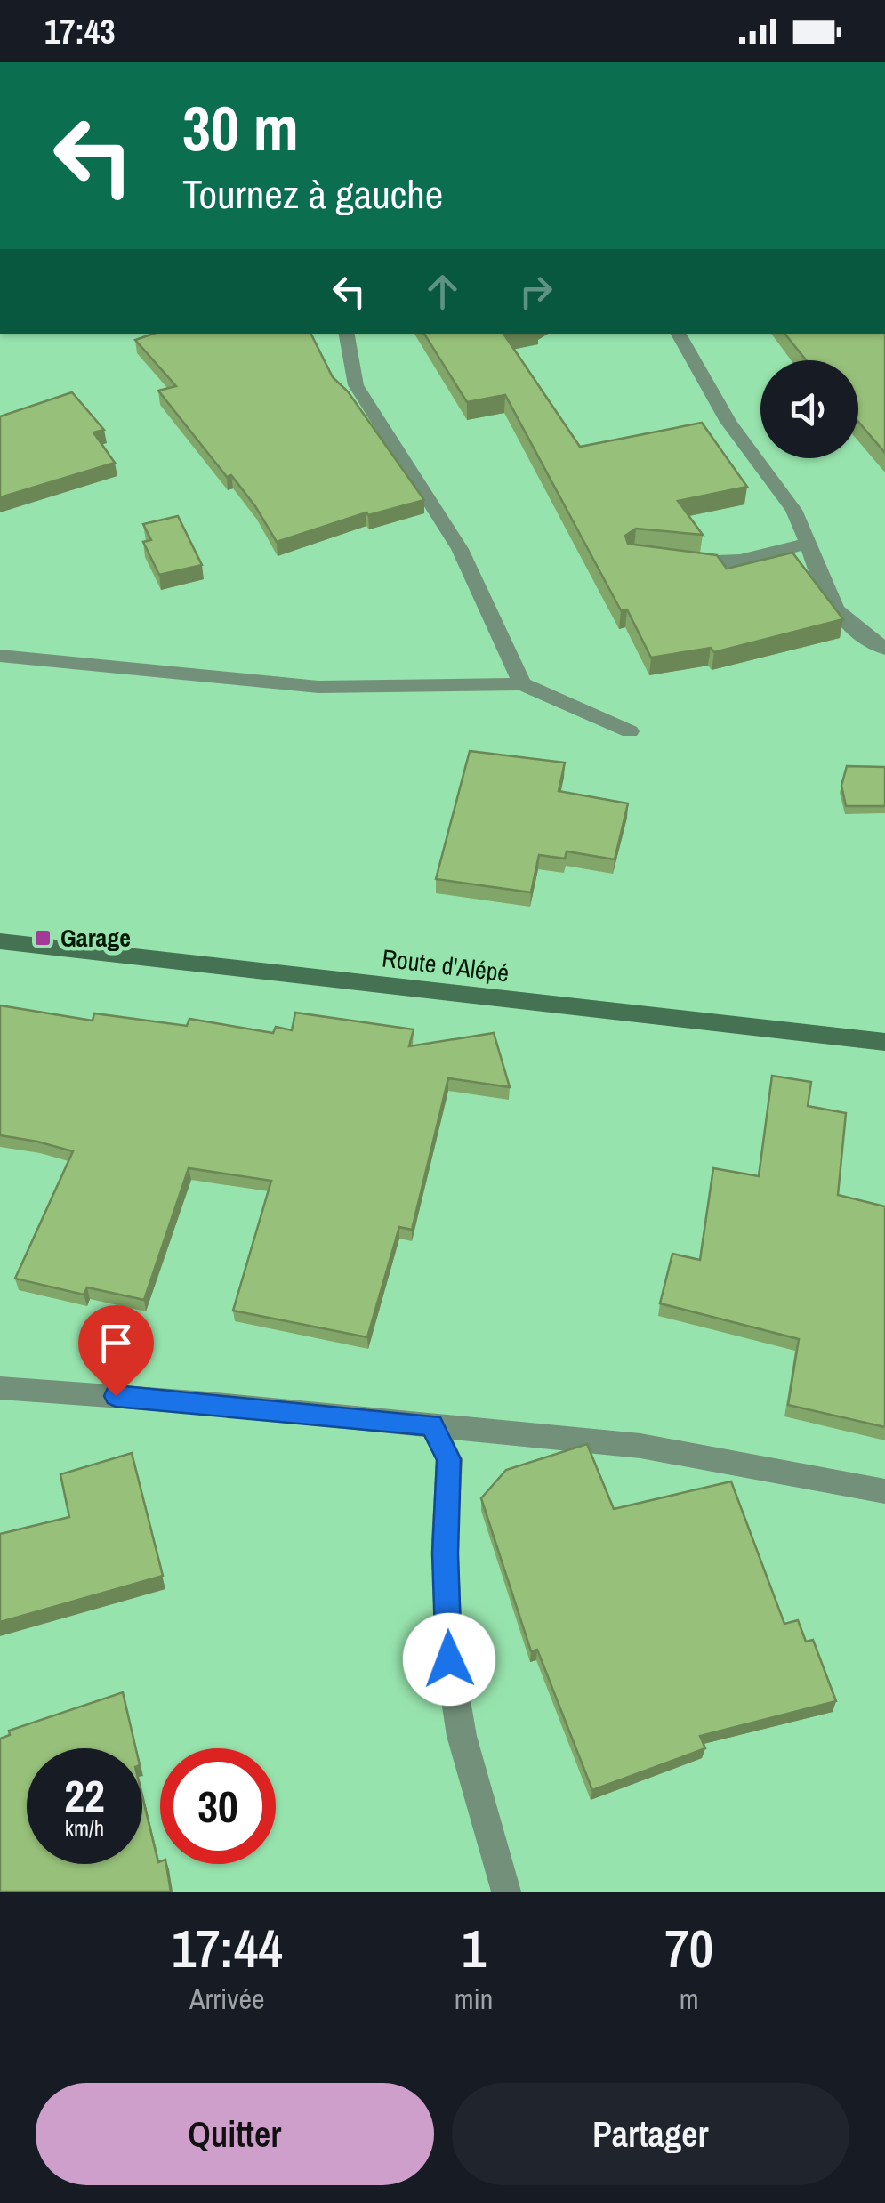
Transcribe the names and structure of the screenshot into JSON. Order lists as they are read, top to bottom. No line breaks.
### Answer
{"streets":{"main road":["Route d'Alépé"]},"places":{"transit":["Garage"]},"page":{"status":"17:43","turn":["30 m","Tournez à gauche"],"speed":"22 km/h","limit":"30","eta":["17:44","Arrivée","1","min","70","m"],"buttons":["Quitter","Partager"]}}
